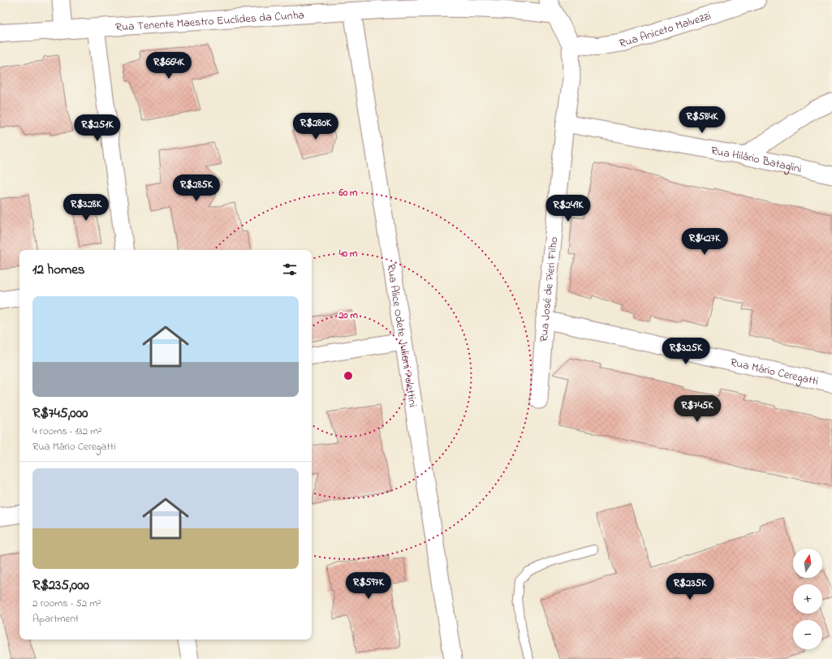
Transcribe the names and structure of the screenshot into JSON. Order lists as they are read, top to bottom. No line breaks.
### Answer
{"streets":{"street":["Rua Tenente Maestro Euclides da Cunha","Rua Aniceto Malvezzi","Rua Hilário Bataglini","Rua José de Pieri Filho","Rua Alice Odete Juliani Polettini","Rua Mário Ceregatti"]},"crossings":[["Rua Tenente Maestro Euclides da Cunha","Rua Alice Odete Juliani Polettini"],["Rua Aniceto Malvezzi","Rua José de Pieri Filho"],["Rua Hilário Bataglini","Rua José de Pieri Filho"],["Rua José de Pieri Filho","Rua Mário Ceregatti"]],"north":"top","page":{"price":["R$664K","R$584K","R$280K","R$251K","R$285K","R$328K","R$249K","R$427K","R$325K","R$745K","R$597K","R$235K"],"heading":"12 homes","list":[{"name":"R$745,000","note":"4 rooms · 132 m² · Rua Mário Ceregatti"},{"name":"R$235,000","note":"2 rooms · 52 m² · Apartment"}],"map_buttons":["+","−"]},"rings":["60 m","40 m","20 m"]}
